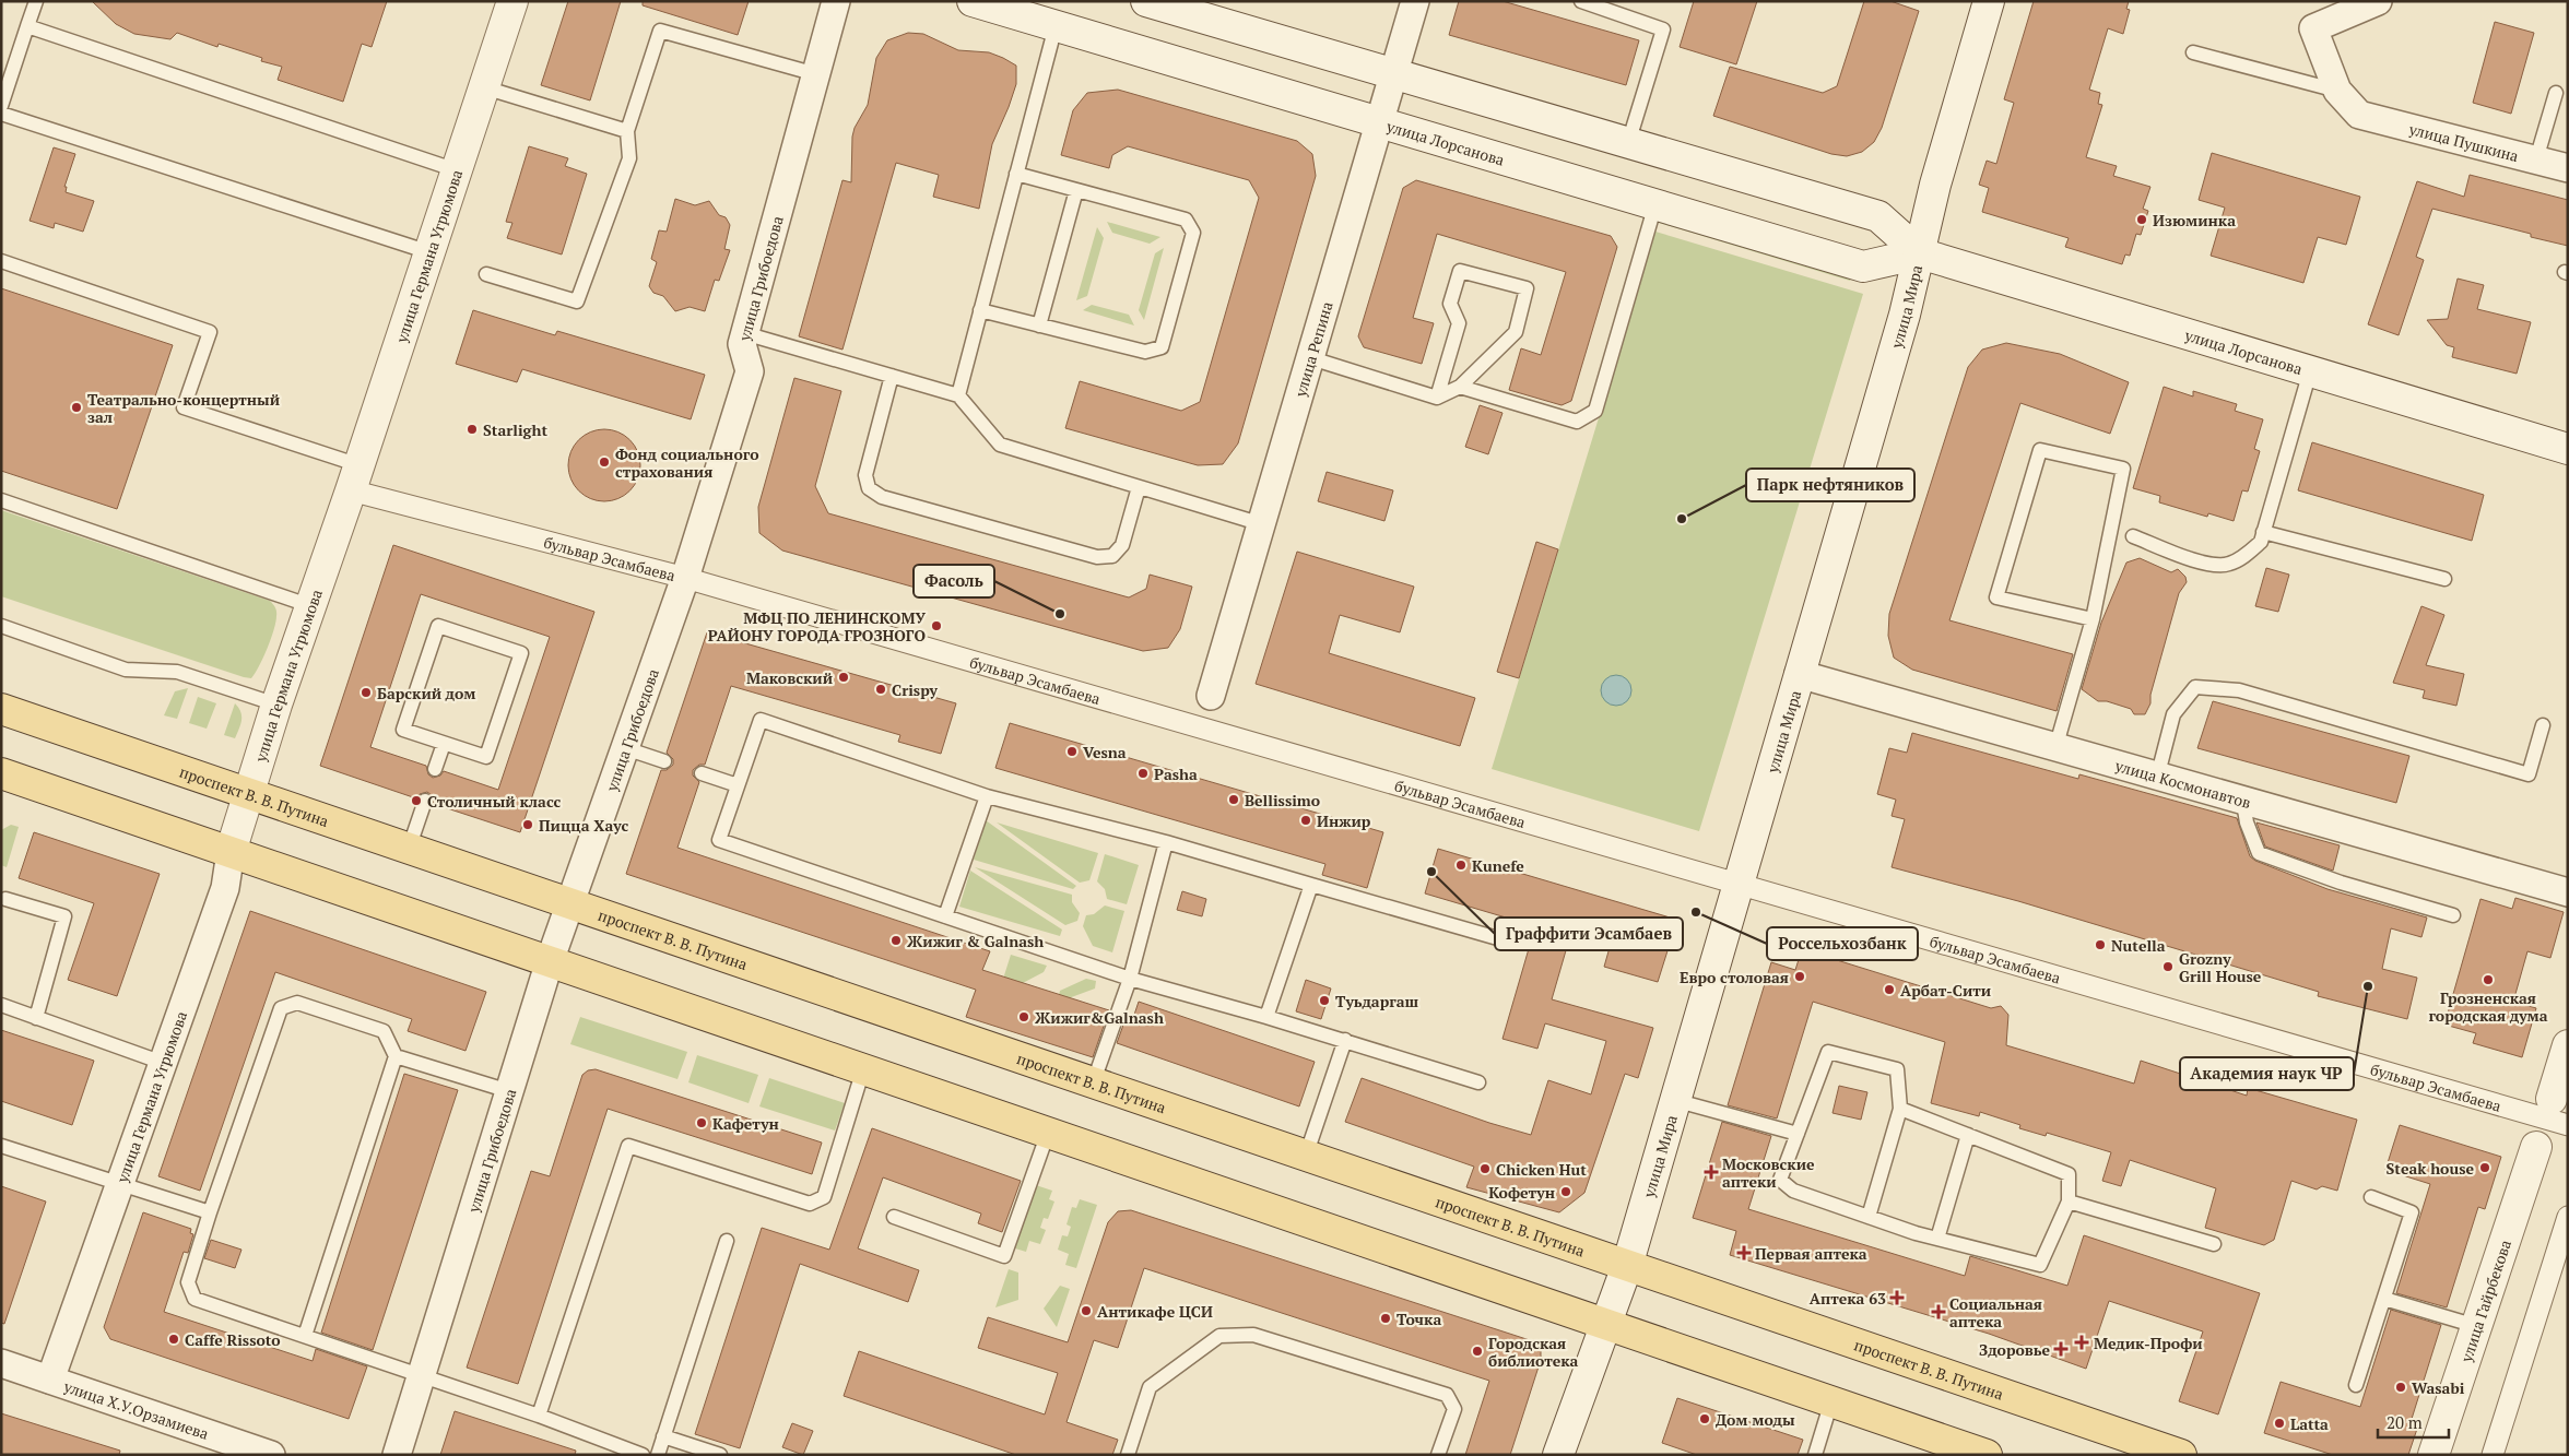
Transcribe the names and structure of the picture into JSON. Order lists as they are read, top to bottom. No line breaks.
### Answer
{"streets":{"main road":["улица Лорсанова","улица Германа Угрюмова","улица Мира","проспект В. В. Путина","улица Гайрбекова"],"street":["улица Пушкина","улица Грибоедова","улица Репина","бульвар Эсамбаева","улица Космонавтов","улица Х.У.Орзамиева"]},"crossings":[["улица Лорсанова","улица Мира"],["улица Лорсанова","улица Репина"],["улица Германа Угрюмова","бульвар Эсамбаева"],["улица Германа Угрюмова","проспект В. В. Путина"],["улица Германа Угрюмова","улица Х.У.Орзамиева"],["улица Грибоедова","бульвар Эсамбаева"],["улица Грибоедова","проспект В. В. Путина"],["улица Мира","бульвар Эсамбаева"],["улица Мира","улица Космонавтов"],["улица Мира","проспект В. В. Путина"]],"places":{"other":["Изюминка","Театрально-концертный зал","Starlight","Фонд социального страхования","Парк нефтяников","Фасоль","МФЦ ПО ЛЕНИНСКОМУ РАЙОНУ ГОРОДА ГРОЗНОГО","Маковский","Crispy","Барский дом","Vesna","Pasha","Bellissimo","Столичный класс","Инжир","Пицца Хаус","Kunefe","Граффити Эсамбаев","Россельхозбанк","Жижиг & Galnash","Nutella","Grozny Grill House","Евро столовая","Грозненская городская дума","Академия наук ЧР","Арбат-Сити","Туьдаргаш","Жижиг&Galnash","Кафетун","Steak house","Chicken Hut","Кофетун","Антикафе ЦСИ","Точка","Caffe Rissoto","Городская библиотека","Wasabi","Дом моды","Latta"],"health":["Московские аптеки","Первая аптека","Аптека 63","Социальная аптека","Медик-Профи","Здоровье"]},"scale_bar":"20 m"}
